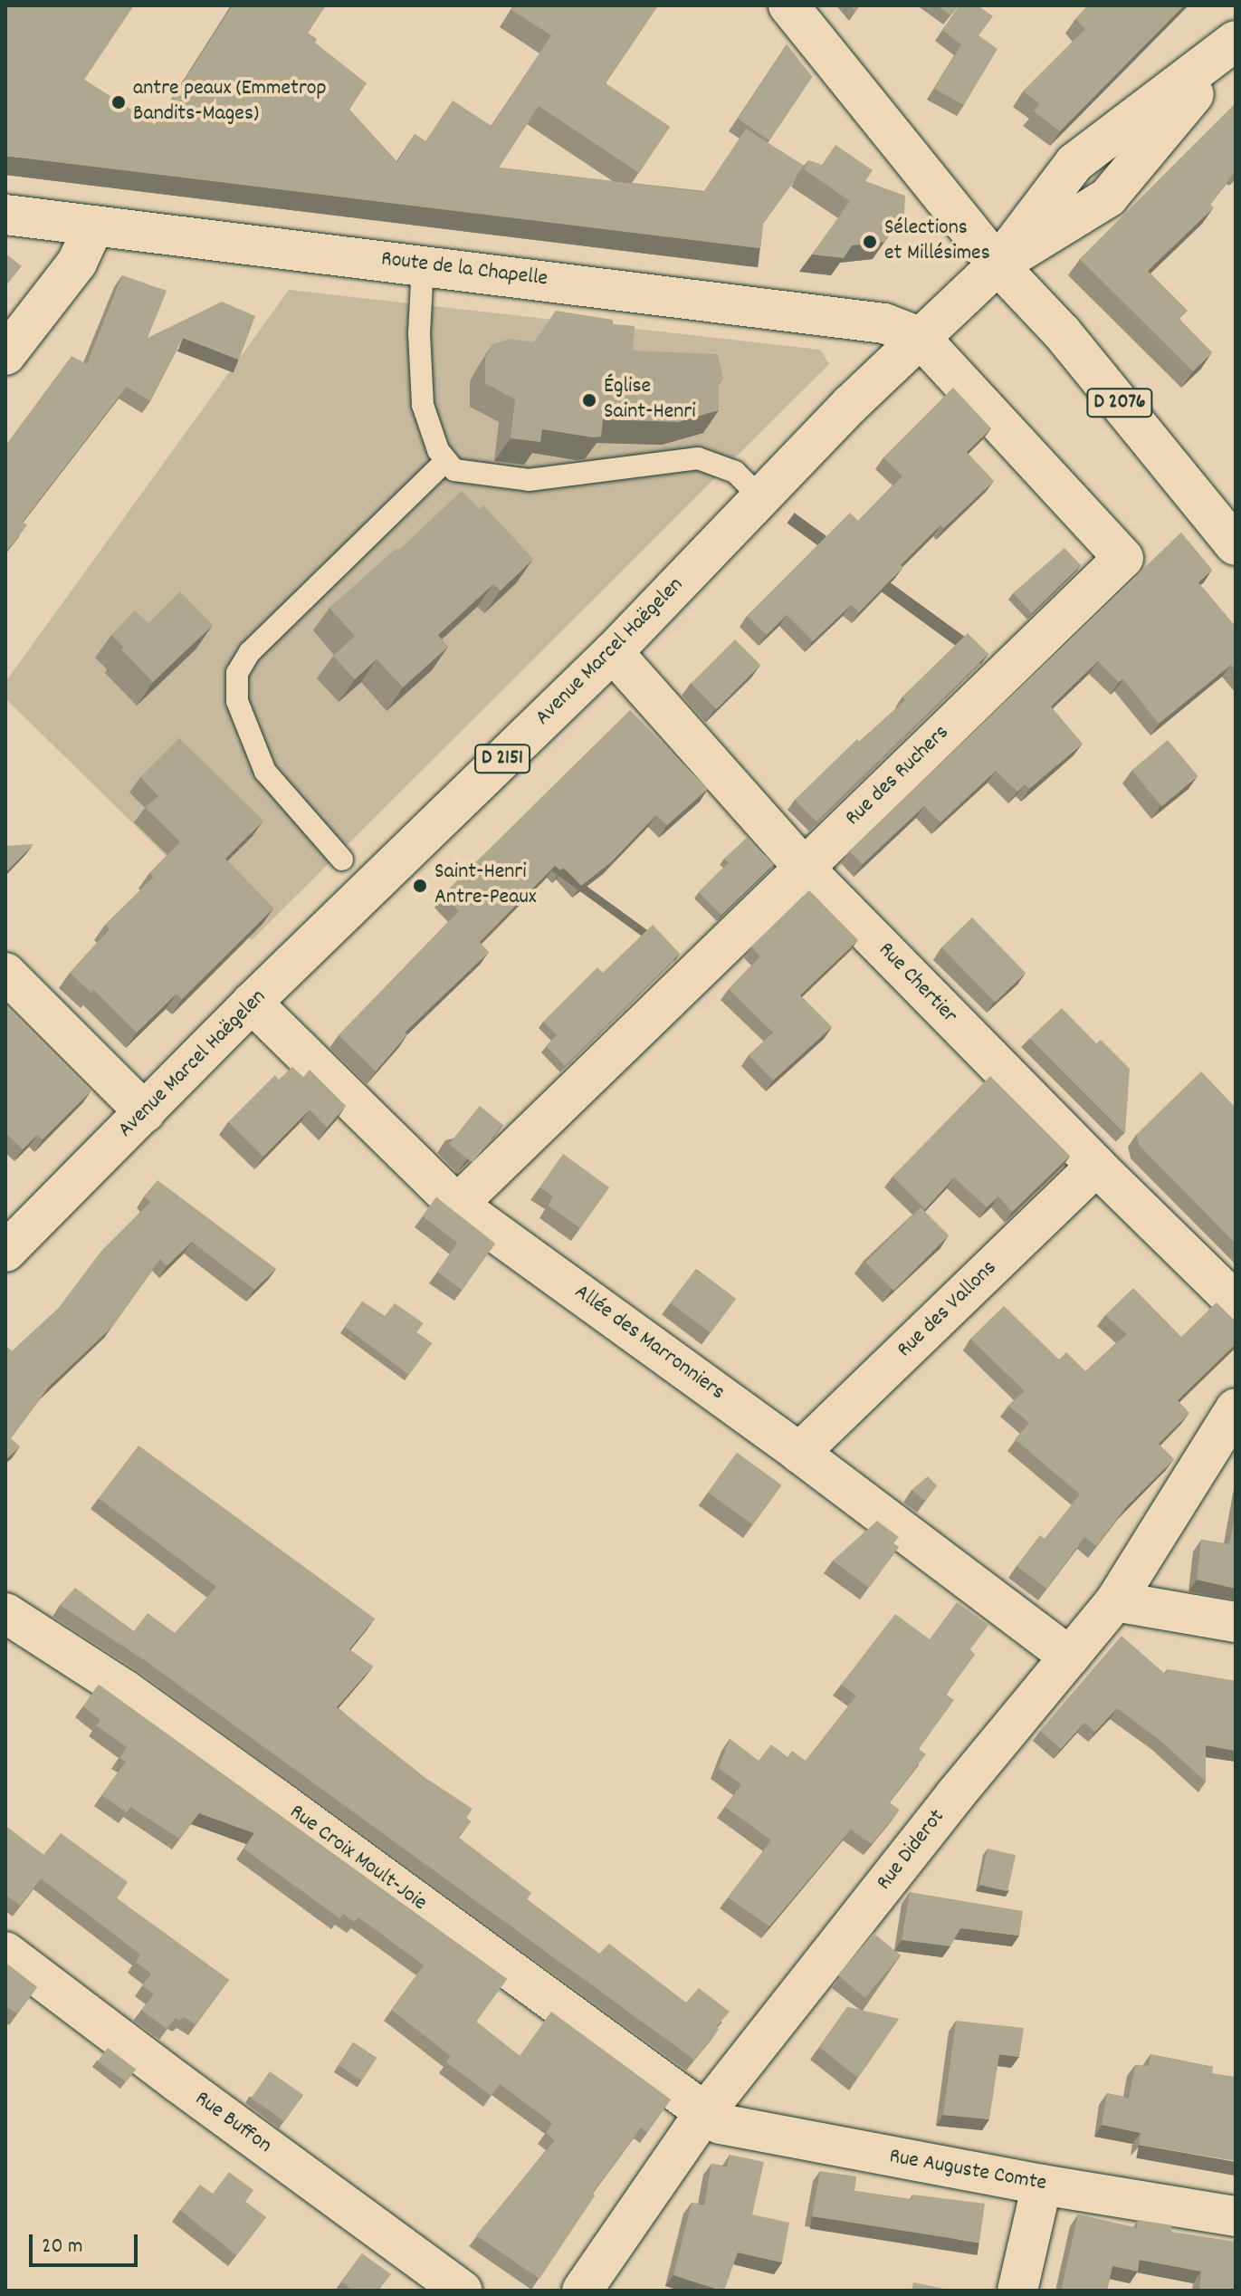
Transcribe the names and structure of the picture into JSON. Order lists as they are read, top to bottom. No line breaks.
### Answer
{"streets":{"street":["Route de la Chapelle","D 2076","Avenue Marcel Haëgelen","D 2151","Rue des Ruchers","Rue Chertier","Rue des Vallons","Allée des Marronniers","Rue Diderot","Rue Croix Moult-Joie","Rue Buffon","Rue Auguste Comte"]},"crossings":[["Route de la Chapelle","Avenue Marcel Haëgelen"],["Route de la Chapelle","Rue des Ruchers"],["D 2076","Avenue Marcel Haëgelen"],["Avenue Marcel Haëgelen","Rue des Ruchers"],["Avenue Marcel Haëgelen","Rue Chertier"],["Avenue Marcel Haëgelen","Allée des Marronniers"],["Rue des Ruchers","Rue Chertier"],["Rue des Ruchers","Allée des Marronniers"],["Rue Chertier","Rue des Vallons"],["Rue des Vallons","Allée des Marronniers"],["Allée des Marronniers","Rue Diderot"],["Rue Diderot","Rue Croix Moult-Joie"],["Rue Diderot","Rue Auguste Comte"],["Rue Croix Moult-Joie","Rue Auguste Comte"]],"places":["antre peaux (Emmetrop Bandits-Mages)","Sélections et Millésimes","Église Saint-Henri","Saint-Henri Antre-Peaux"],"scale_bar":"20 m"}
